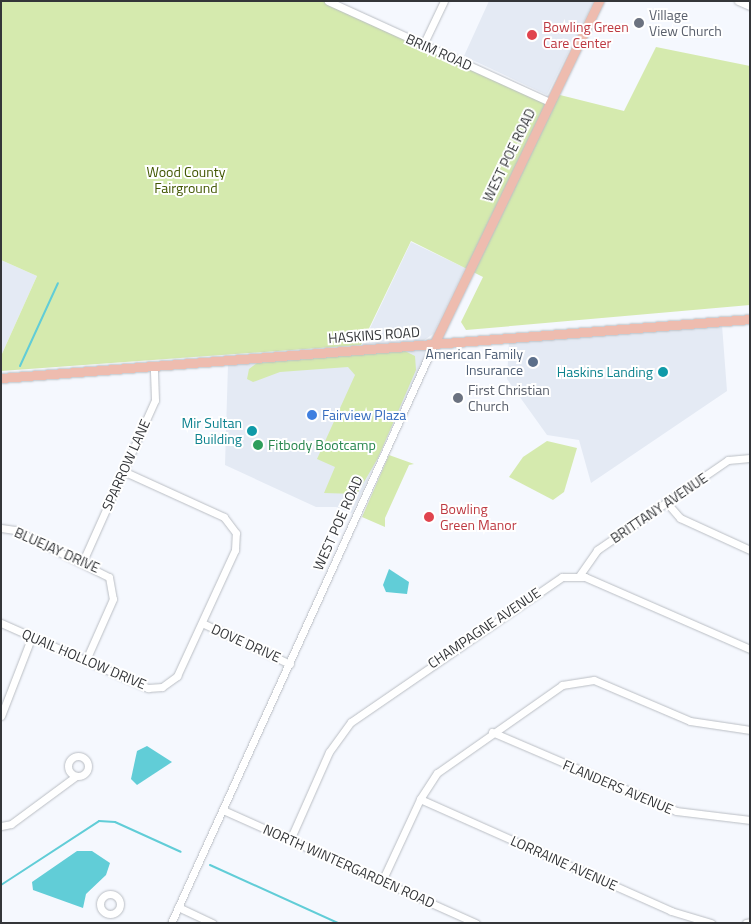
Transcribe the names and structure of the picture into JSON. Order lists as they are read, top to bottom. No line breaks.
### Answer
{"streets":{"main road":["WEST POE ROAD","HASKINS ROAD"],"street":["BRIM ROAD","SPARROW LANE","BRITTANY AVENUE","BLUEJAY DRIVE","CHAMPAGNE AVENUE","DOVE DRIVE","QUAIL HOLLOW DRIVE","FLANDERS AVENUE","LORRAINE AVENUE","NORTH WINTERGARDEN ROAD"]},"crossings":[["BRIM ROAD","WEST POE ROAD"],["WEST POE ROAD","HASKINS ROAD"],["WEST POE ROAD","DOVE DRIVE"],["WEST POE ROAD","NORTH WINTERGARDEN ROAD"],["HASKINS ROAD","SPARROW LANE"],["SPARROW LANE","BLUEJAY DRIVE"],["SPARROW LANE","QUAIL HOLLOW DRIVE"],["BRITTANY AVENUE","CHAMPAGNE AVENUE"],["BLUEJAY DRIVE","QUAIL HOLLOW DRIVE"],["CHAMPAGNE AVENUE","NORTH WINTERGARDEN ROAD"],["DOVE DRIVE","QUAIL HOLLOW DRIVE"]],"parks":["Wood County Fairground"],"places":["Village View Church","Bowling Green Care Center","American Family Insurance","Haskins Landing","First Christian Church","Fairview Plaza","Mir Sultan Building","Fitbody Bootcamp","Bowling Green Manor"]}
